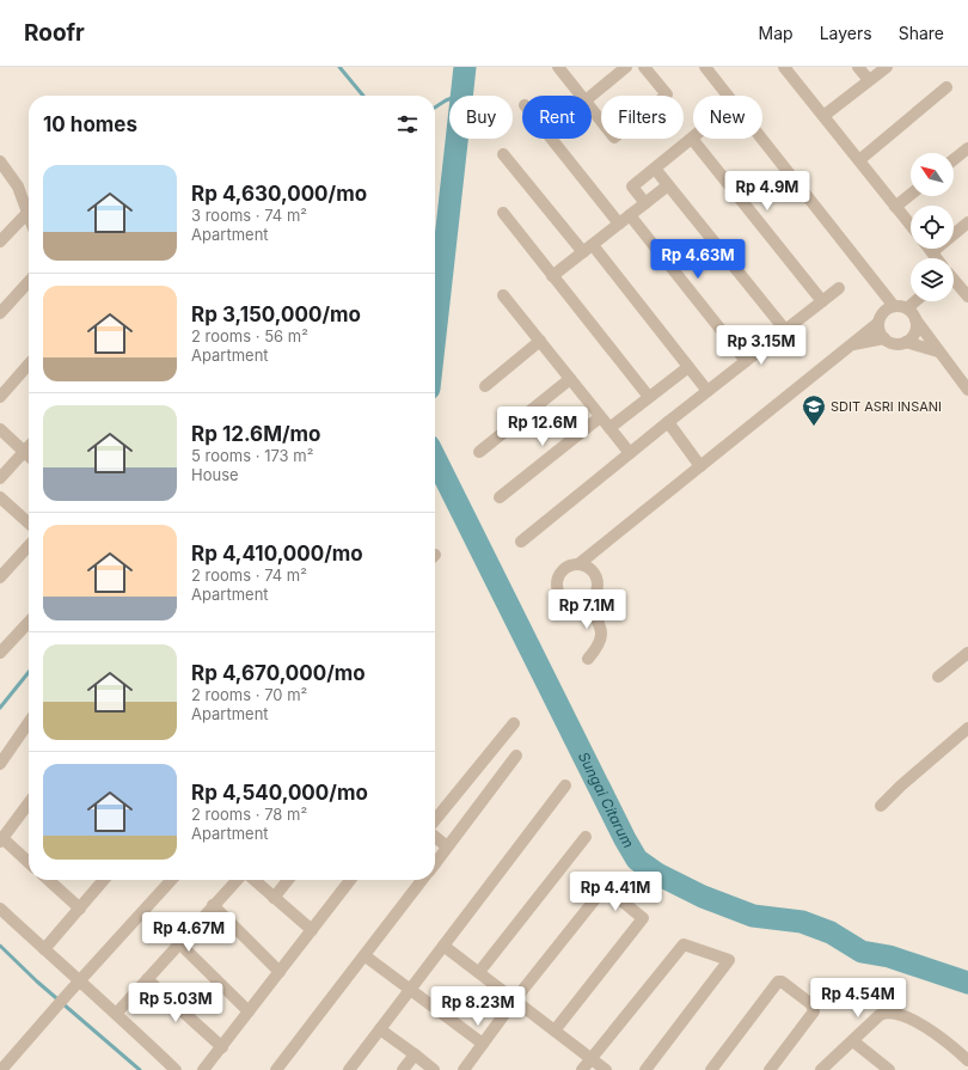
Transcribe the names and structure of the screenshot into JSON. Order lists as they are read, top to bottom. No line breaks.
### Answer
{"water":["Sungai Citarum"],"places":{"school or university":["SDIT ASRI INSANI"]},"north":"top left","page":{"header":"Roofr","nav":["Map","Layers","Share"],"chip":["Buy","Rent","Filters","New"],"heading":"10 homes","list":[{"name":"Rp 4,630,000/mo","note":"3 rooms · 74 m² · Apartment"},{"name":"Rp 3,150,000/mo","note":"2 rooms · 56 m² · Apartment"},{"name":"Rp 12.6M/mo","note":"5 rooms · 173 m² · House"},{"name":"Rp 4,410,000/mo","note":"2 rooms · 74 m² · Apartment"},{"name":"Rp 4,670,000/mo","note":"2 rooms · 70 m² · Apartment"},{"name":"Rp 4,540,000/mo","note":"2 rooms · 78 m² · Apartment"}],"price":["Rp 4.9M","Rp 4.63M","Rp 3.15M","Rp 12.6M","Rp 7.1M","Rp 4.41M","Rp 4.67M","Rp 4.54M","Rp 5.03M","Rp 8.23M"]}}
